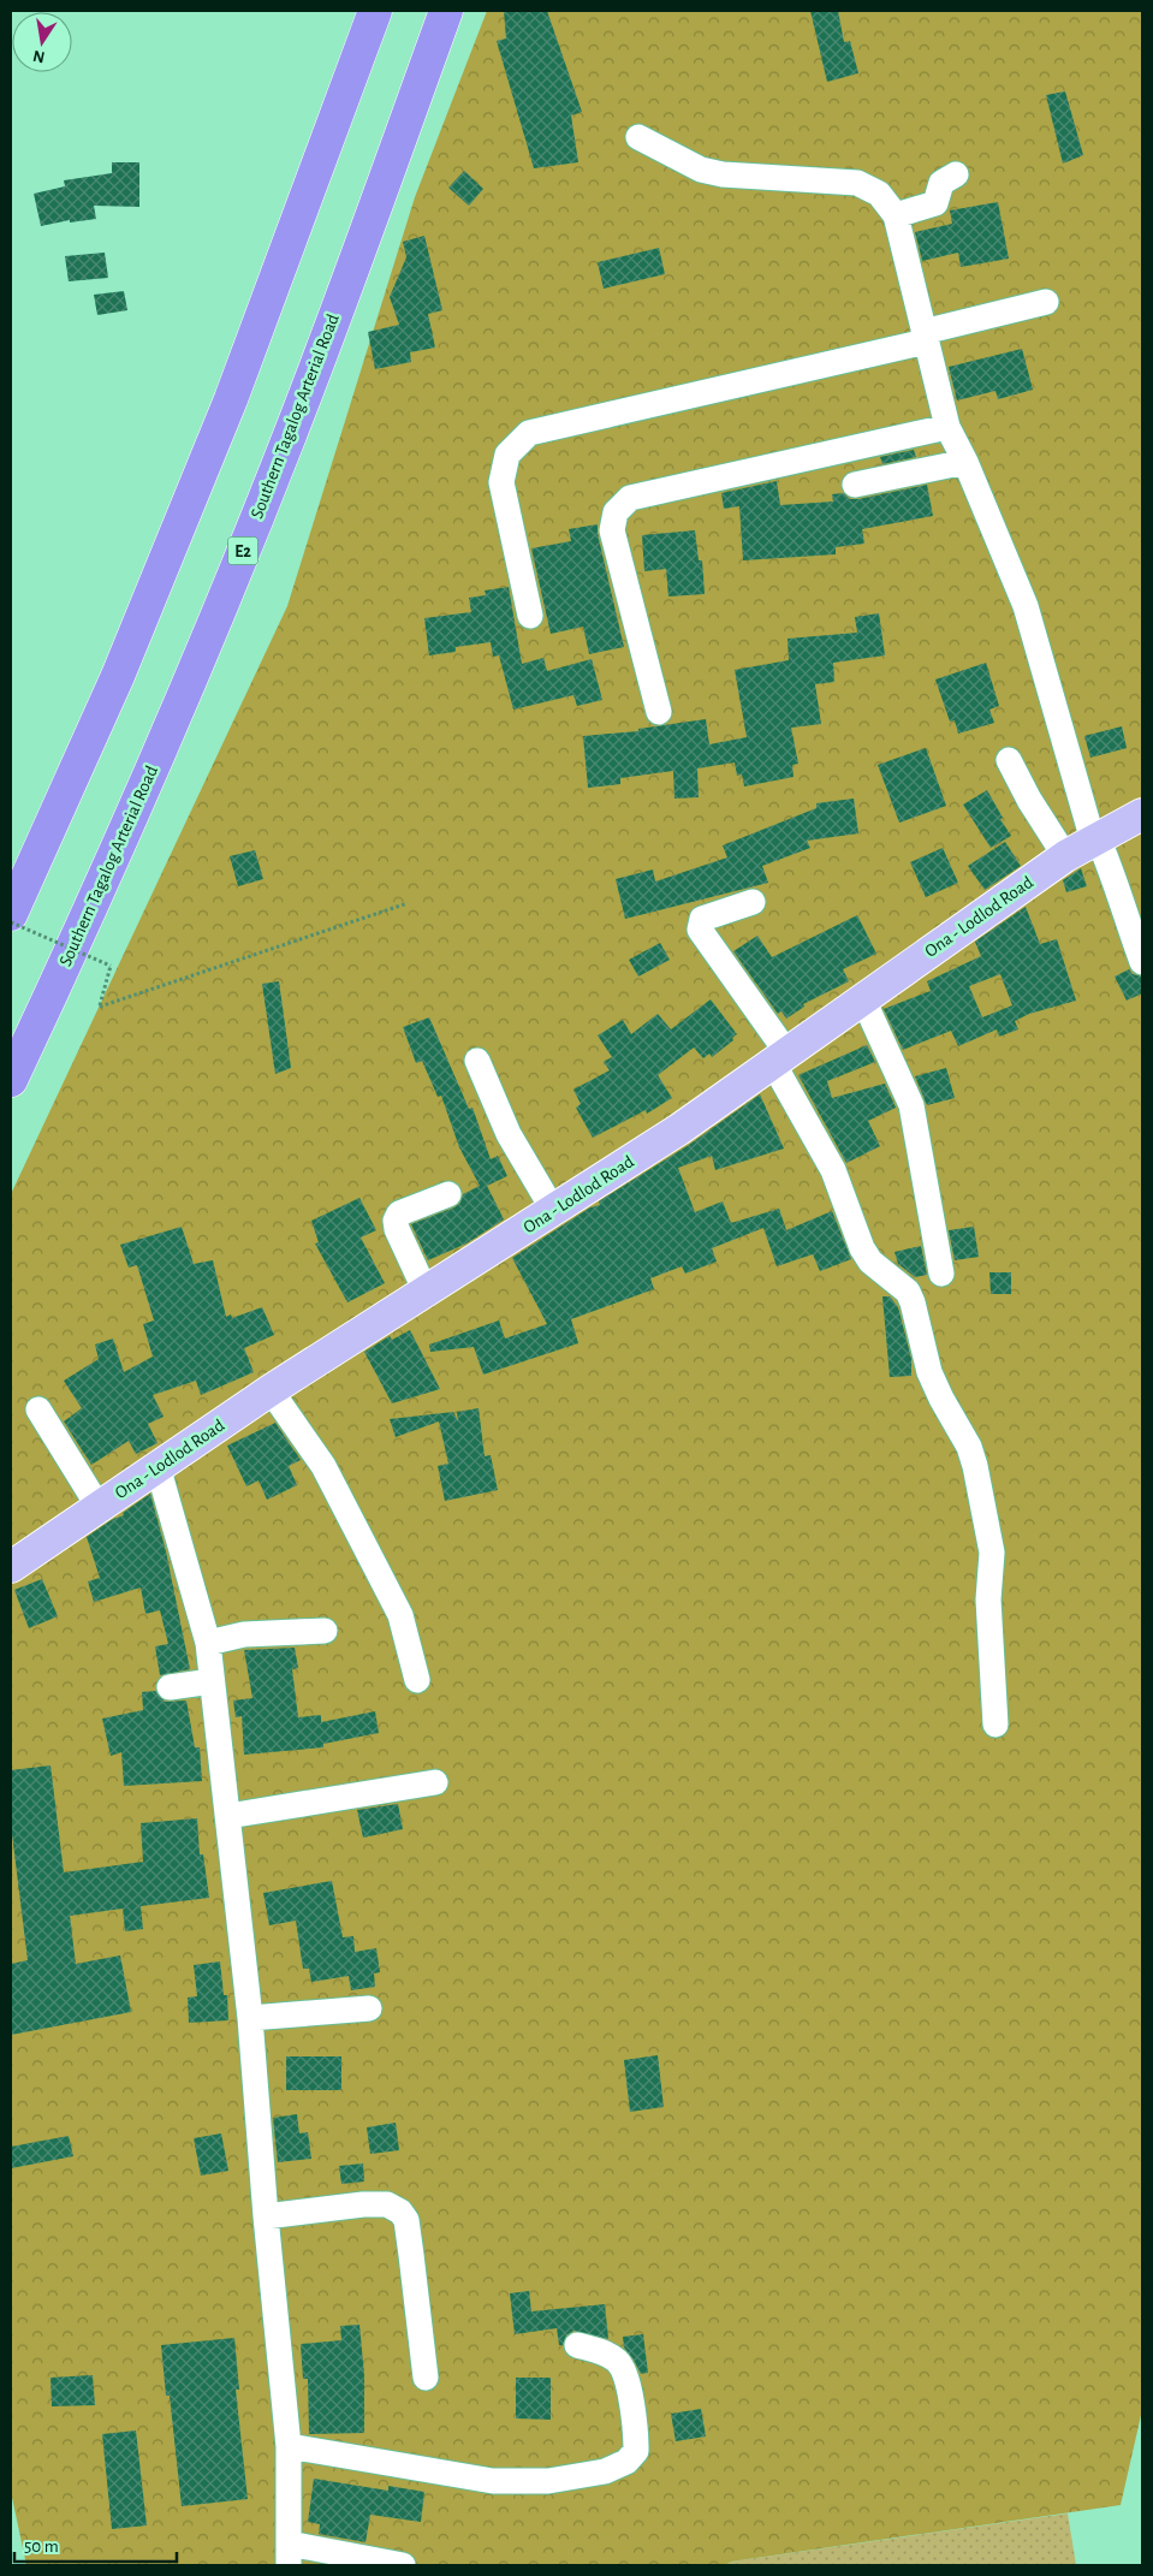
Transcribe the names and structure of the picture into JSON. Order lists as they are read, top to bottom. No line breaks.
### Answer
{"streets":{"highway":["Southern Tagalog Arterial Road","E2"],"main road":["Ona - Lodlod Road"]},"scale_bar":"50 m","north":"bottom"}
